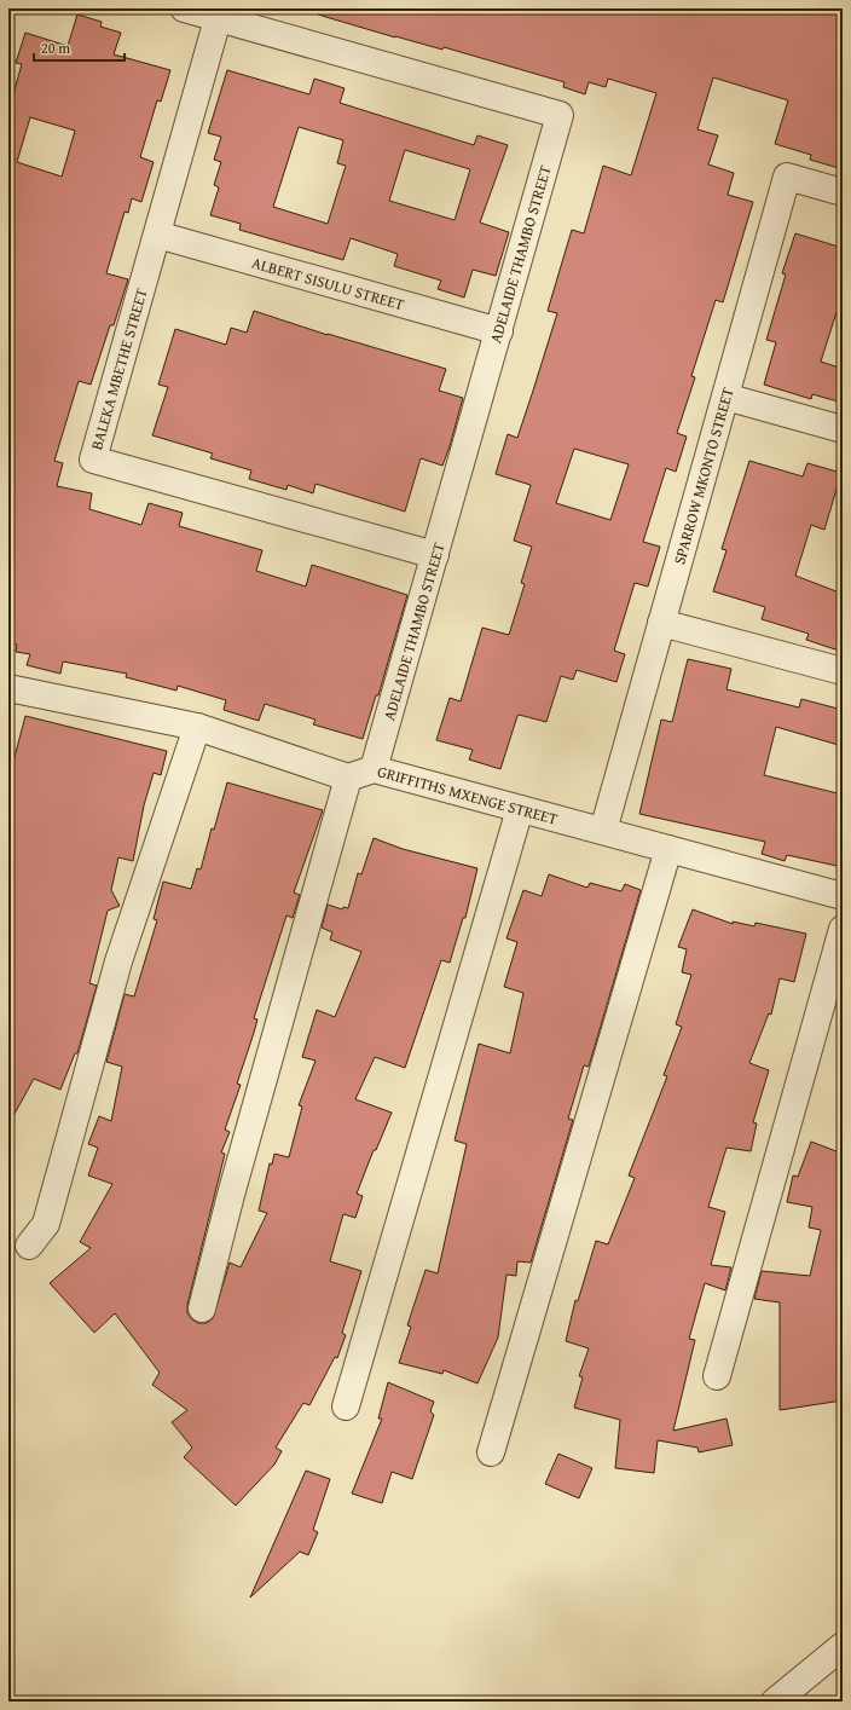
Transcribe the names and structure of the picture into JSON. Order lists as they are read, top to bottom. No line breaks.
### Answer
{"streets":{"street":["ADELAIDE THAMBO STREET","ALBERT SISULU STREET","BALEKA MBETHE STREET","SPARROW MKONTO STREET","GRIFFITHS MXENGE STREET"]},"crossings":[["ADELAIDE THAMBO STREET","ALBERT SISULU STREET"],["ADELAIDE THAMBO STREET","BALEKA MBETHE STREET"],["ADELAIDE THAMBO STREET","GRIFFITHS MXENGE STREET"],["ALBERT SISULU STREET","BALEKA MBETHE STREET"],["SPARROW MKONTO STREET","GRIFFITHS MXENGE STREET"]],"scale_bar":"20 m"}
